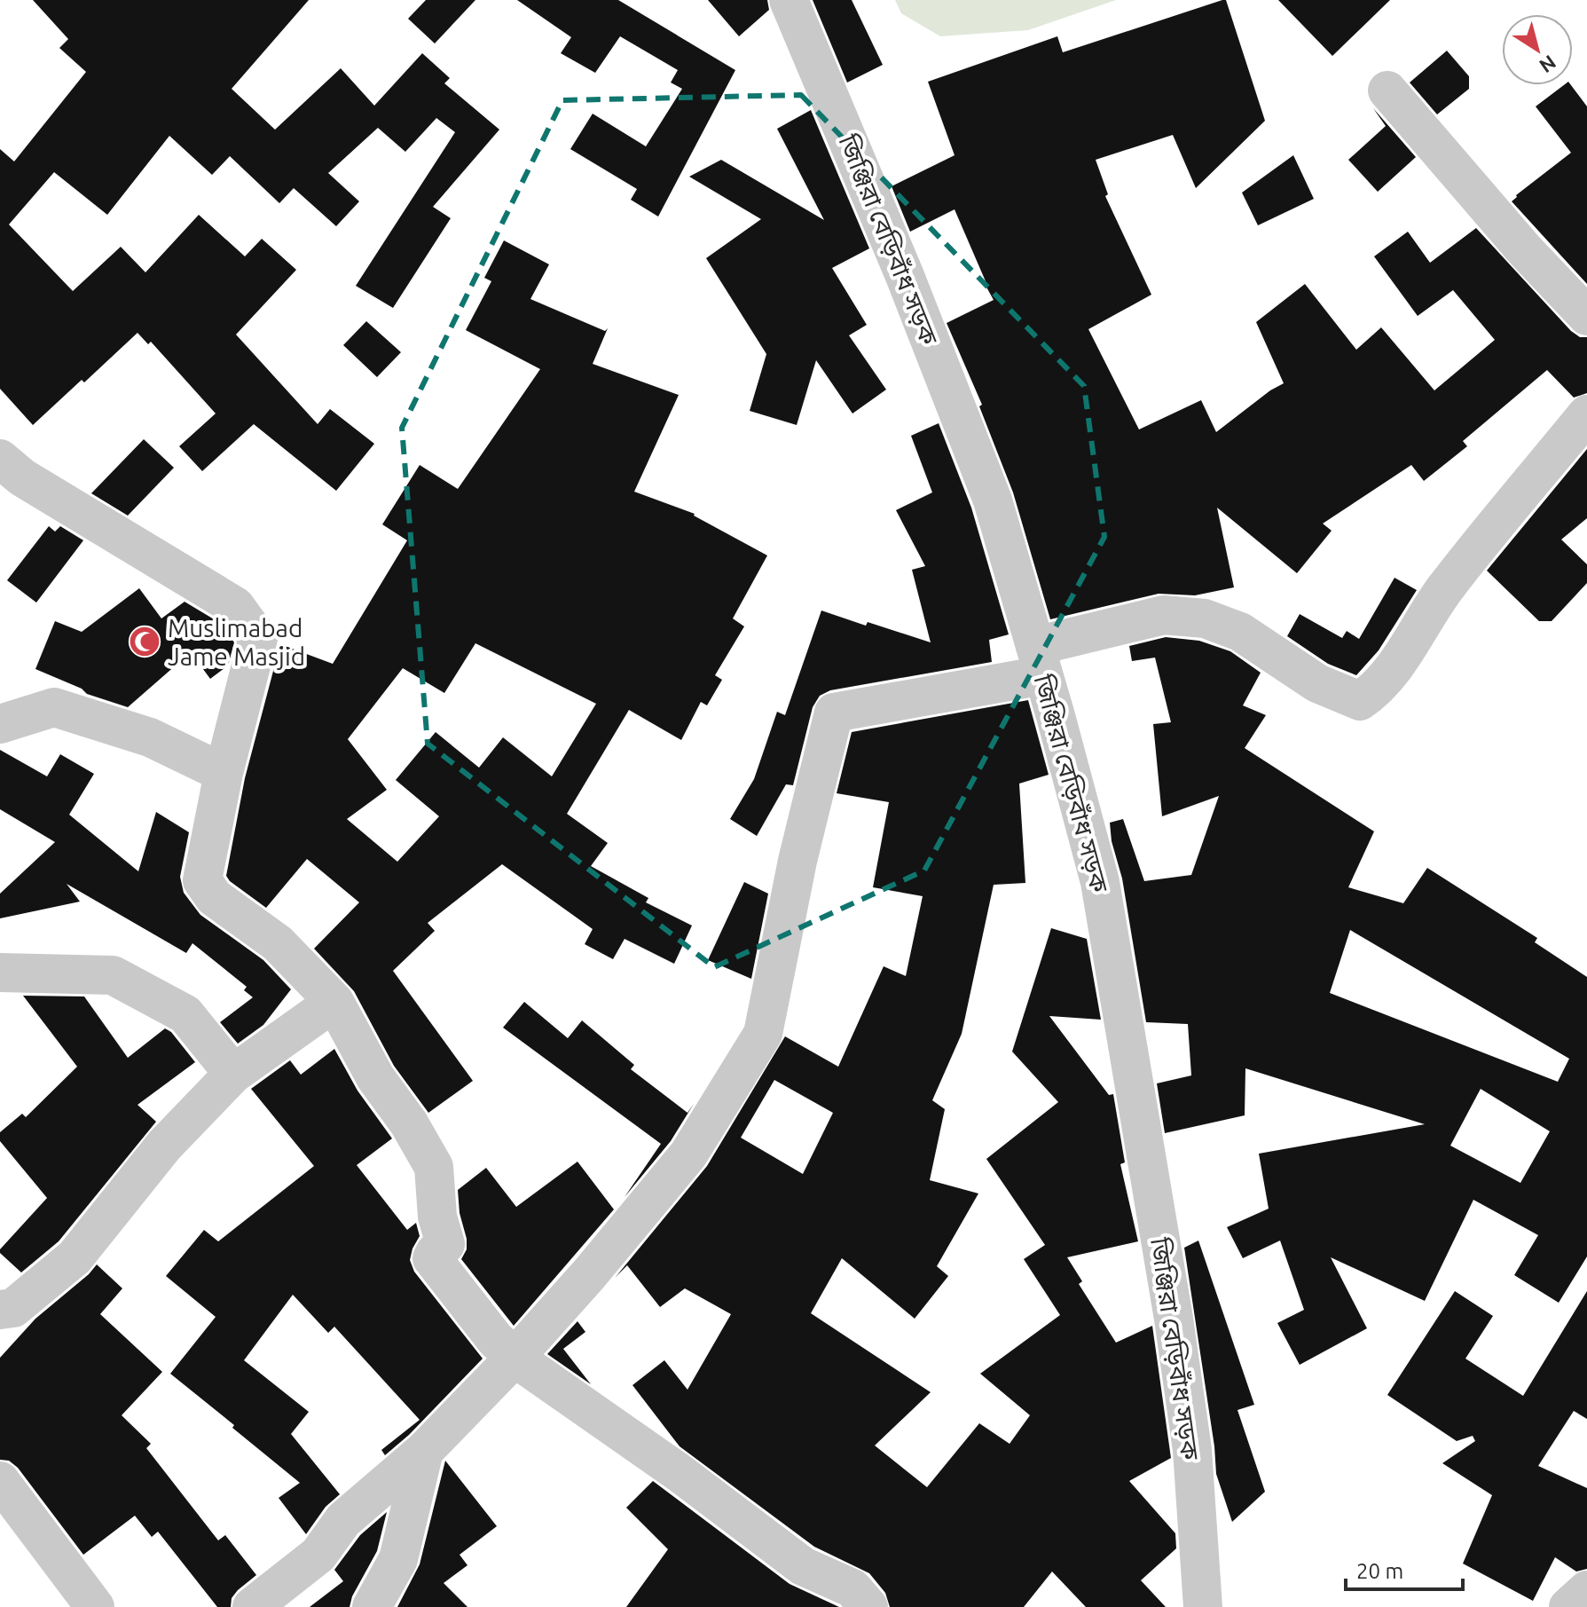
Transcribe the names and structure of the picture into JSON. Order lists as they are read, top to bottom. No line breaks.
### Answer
{"streets":{"street":["জিঞ্জিরা বেড়িবাঁধ সড়ক"]},"places":{"mosque":["Muslimabad Jame Masjid"]},"scale_bar":"20 m","north":"bottom right"}
